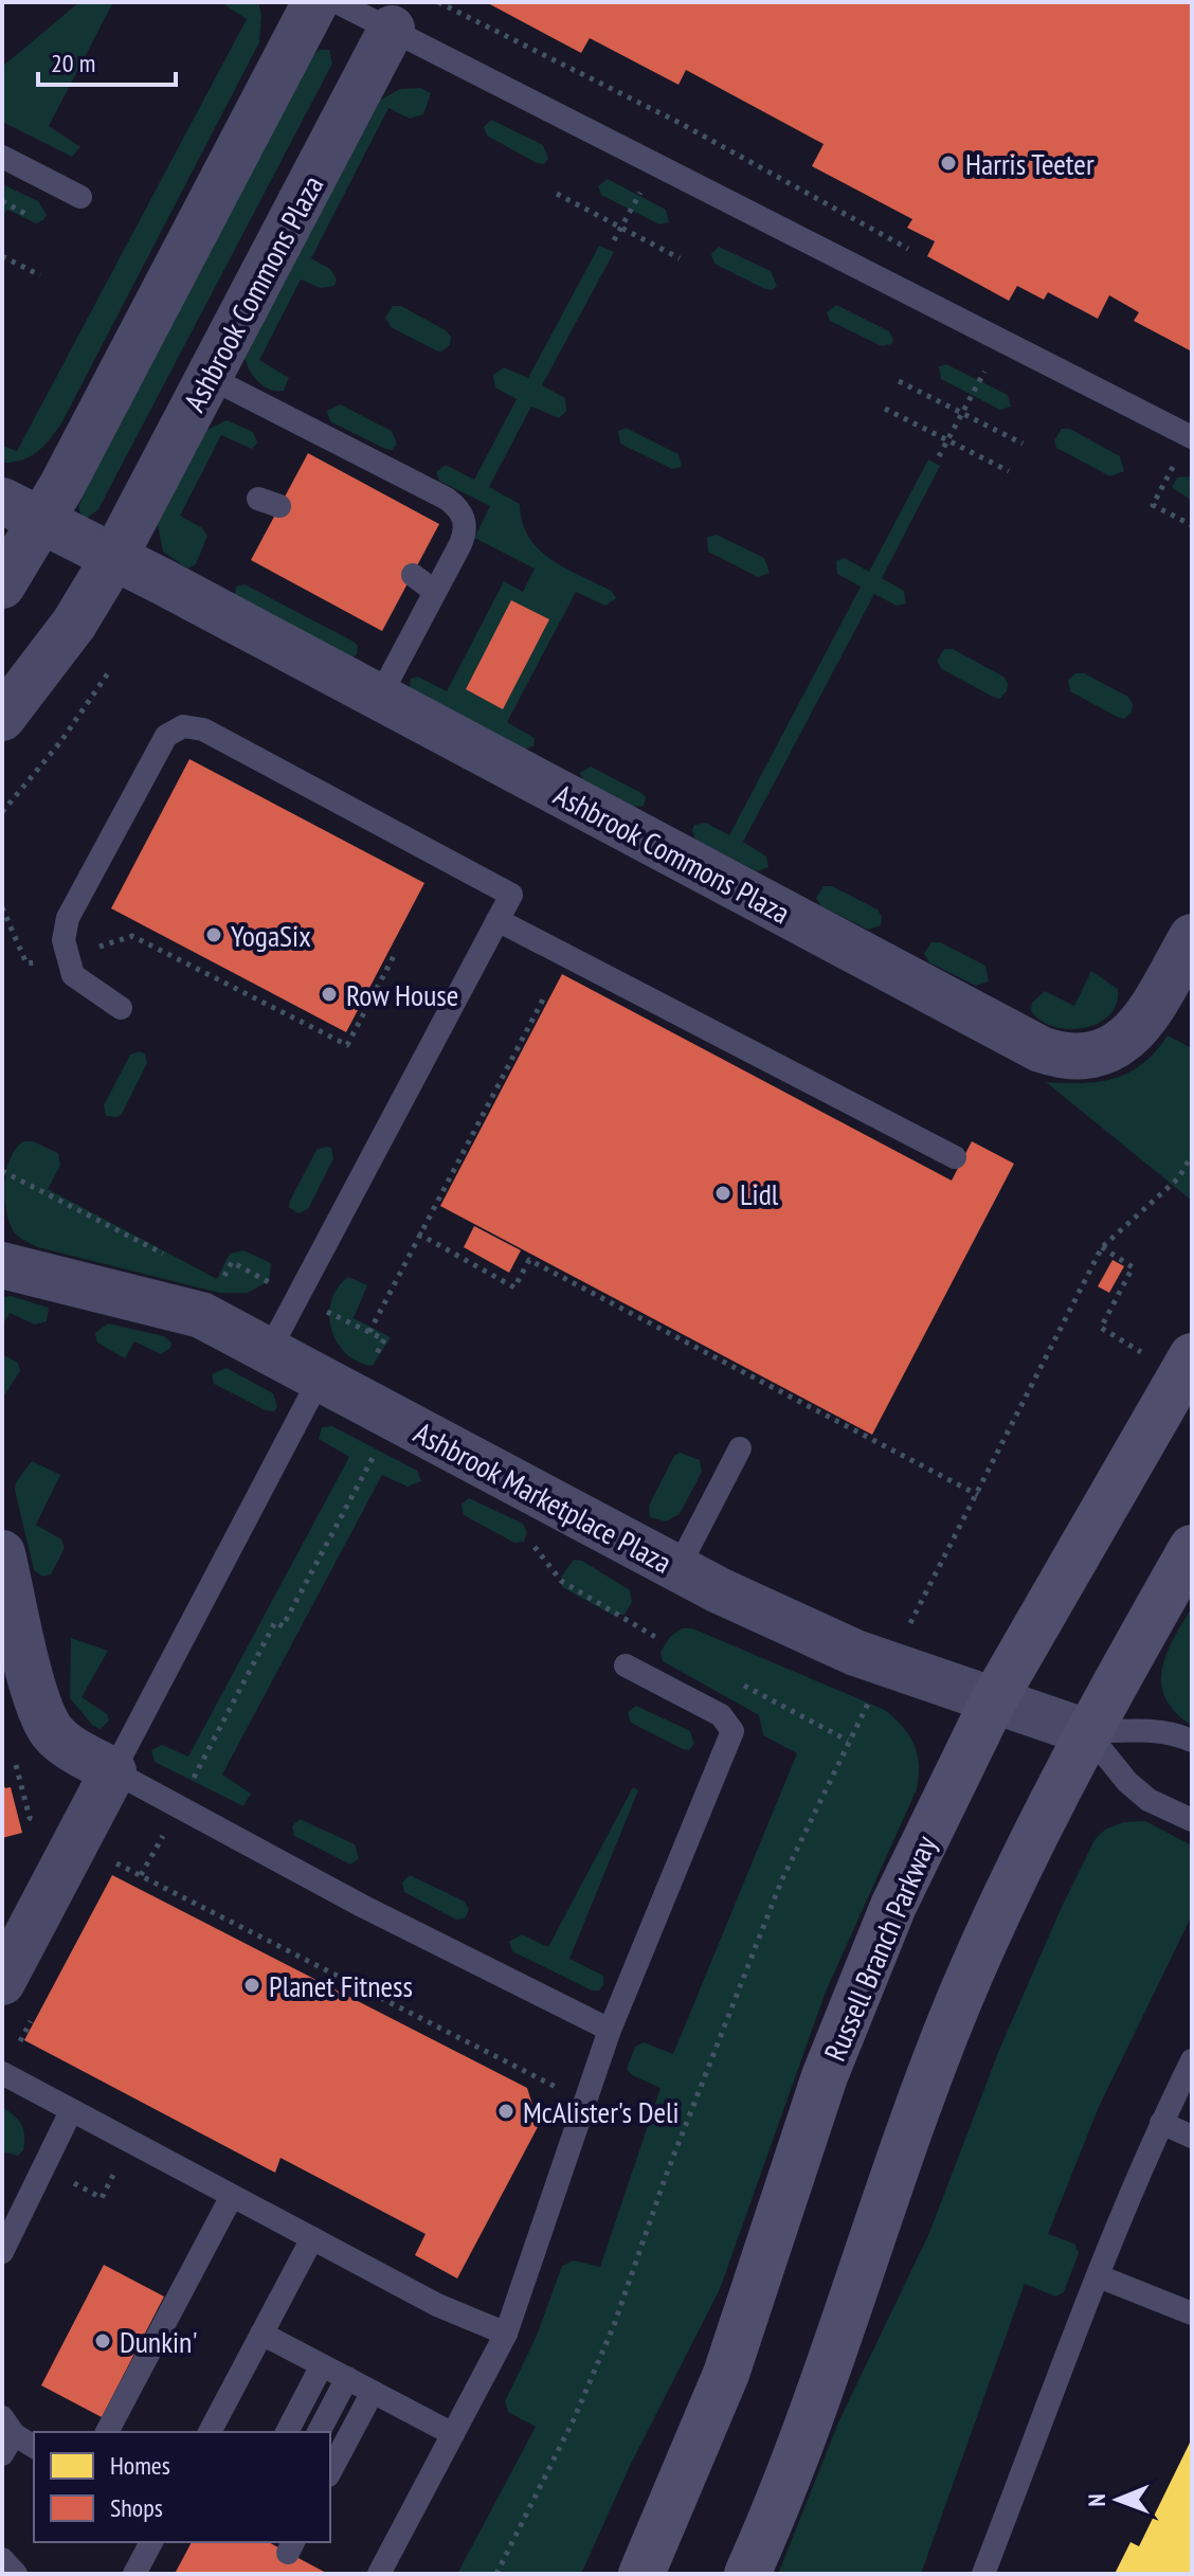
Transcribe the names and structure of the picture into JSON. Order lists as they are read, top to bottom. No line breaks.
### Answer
{"streets":{"main road":["Russell Branch Parkway"],"street":["Ashbrook Commons Plaza","Ashbrook Marketplace Plaza"]},"crossings":[["Ashbrook Marketplace Plaza","Russell Branch Parkway"]],"places":["Harris Teeter","YogaSix","Row House","Lidl","Planet Fitness","McAlister's Deli","Dunkin'"],"legend":["Homes","Shops"],"scale_bar":"20 m","north":"left"}
